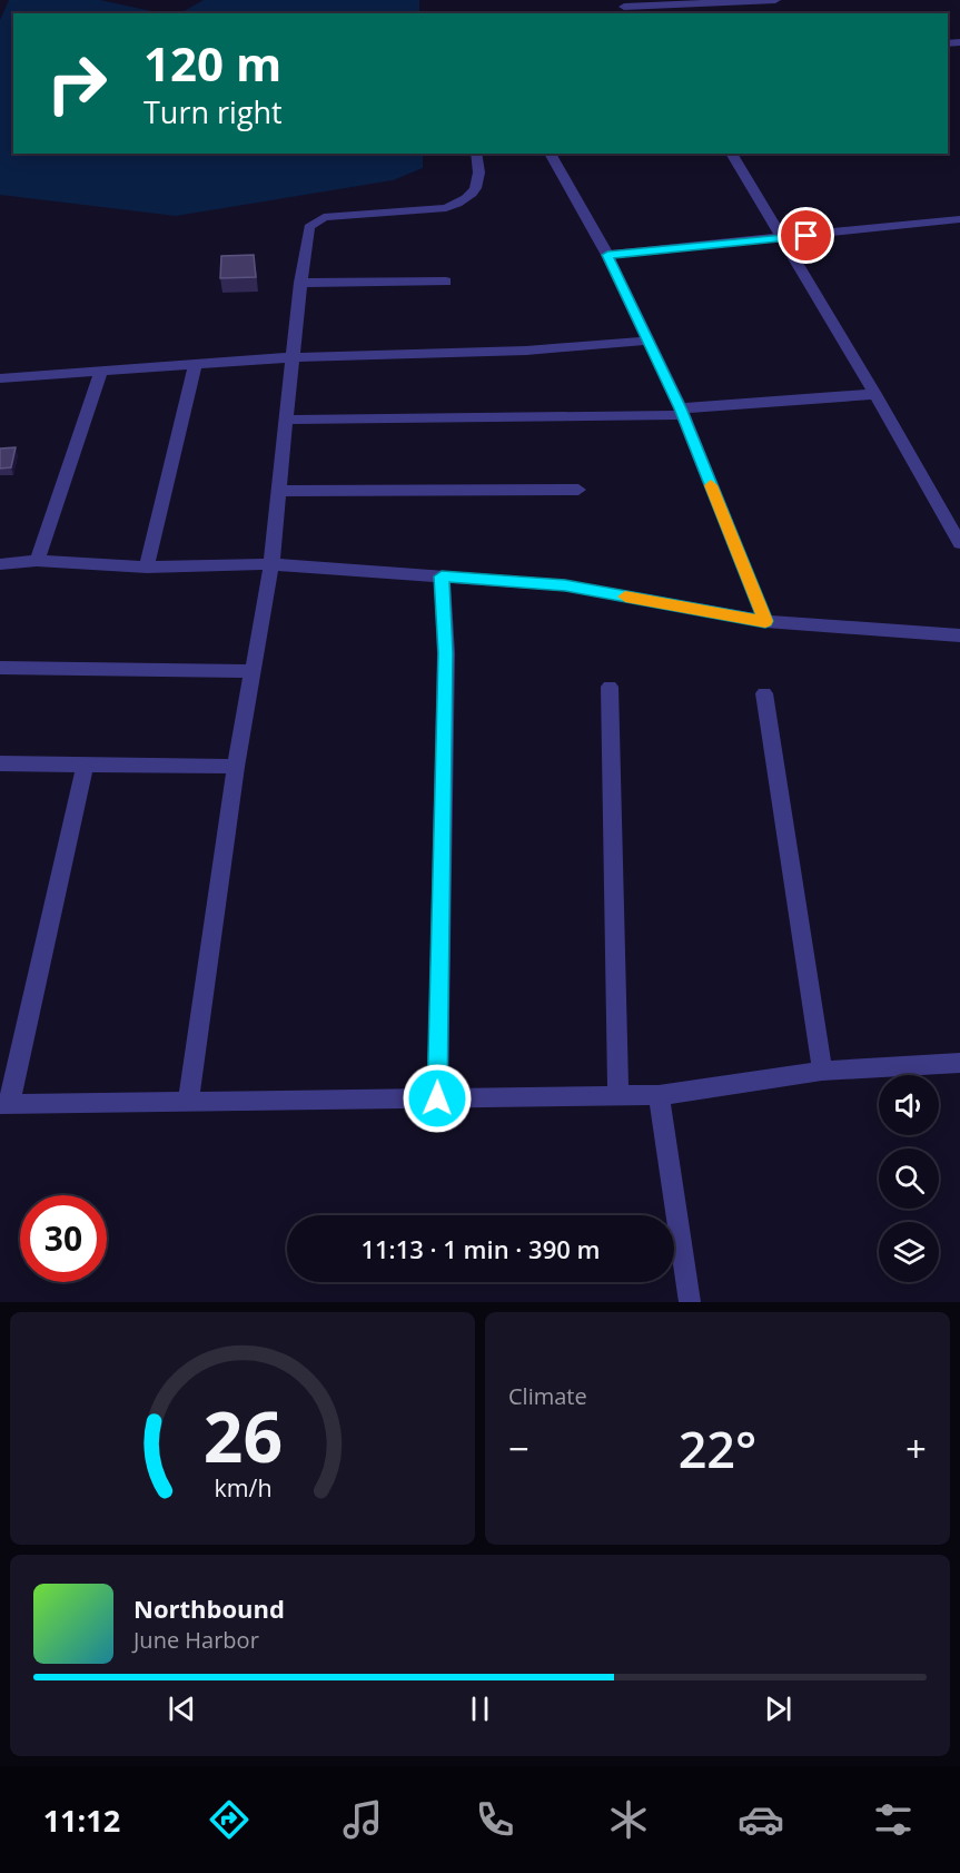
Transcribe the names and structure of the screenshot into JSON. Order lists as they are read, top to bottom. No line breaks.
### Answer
{"page":{"turn":["120 m","Turn right"],"limit":"30","trip":"11:13 · 1 min · 390 m","tile":"Climate","heat":["−","22°","+"],"song":["Northbound","June Harbor"],"tabs":"11:12","gauge":["26","km/h"]}}
